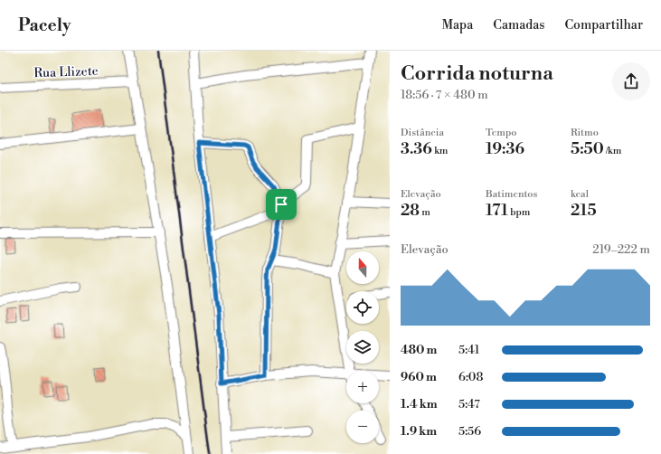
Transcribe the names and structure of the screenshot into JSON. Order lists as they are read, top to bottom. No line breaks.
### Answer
{"streets":{"street":["Rua Llizete"]},"north":"top","page":{"header":"Pacely","nav":["Mapa","Camadas","Compartilhar"],"heading":["Corrida noturna","18:56 · 7 × 480 m"],"stats":[["Distância","3.36 km"],["Tempo","19:36"],["Ritmo","5:50 /km"],["Elevação","28 m"],["Batimentos","171 bpm"],["kcal","215"]],"chart":["Elevação","219–222 m"],"map_buttons":["+","−"],"list":[{"name":"480 m","note":"5:41"},{"name":"960 m","note":"6:08"},{"name":"1.4 km","note":"5:47"},{"name":"1.9 km","note":"5:56"}]}}
